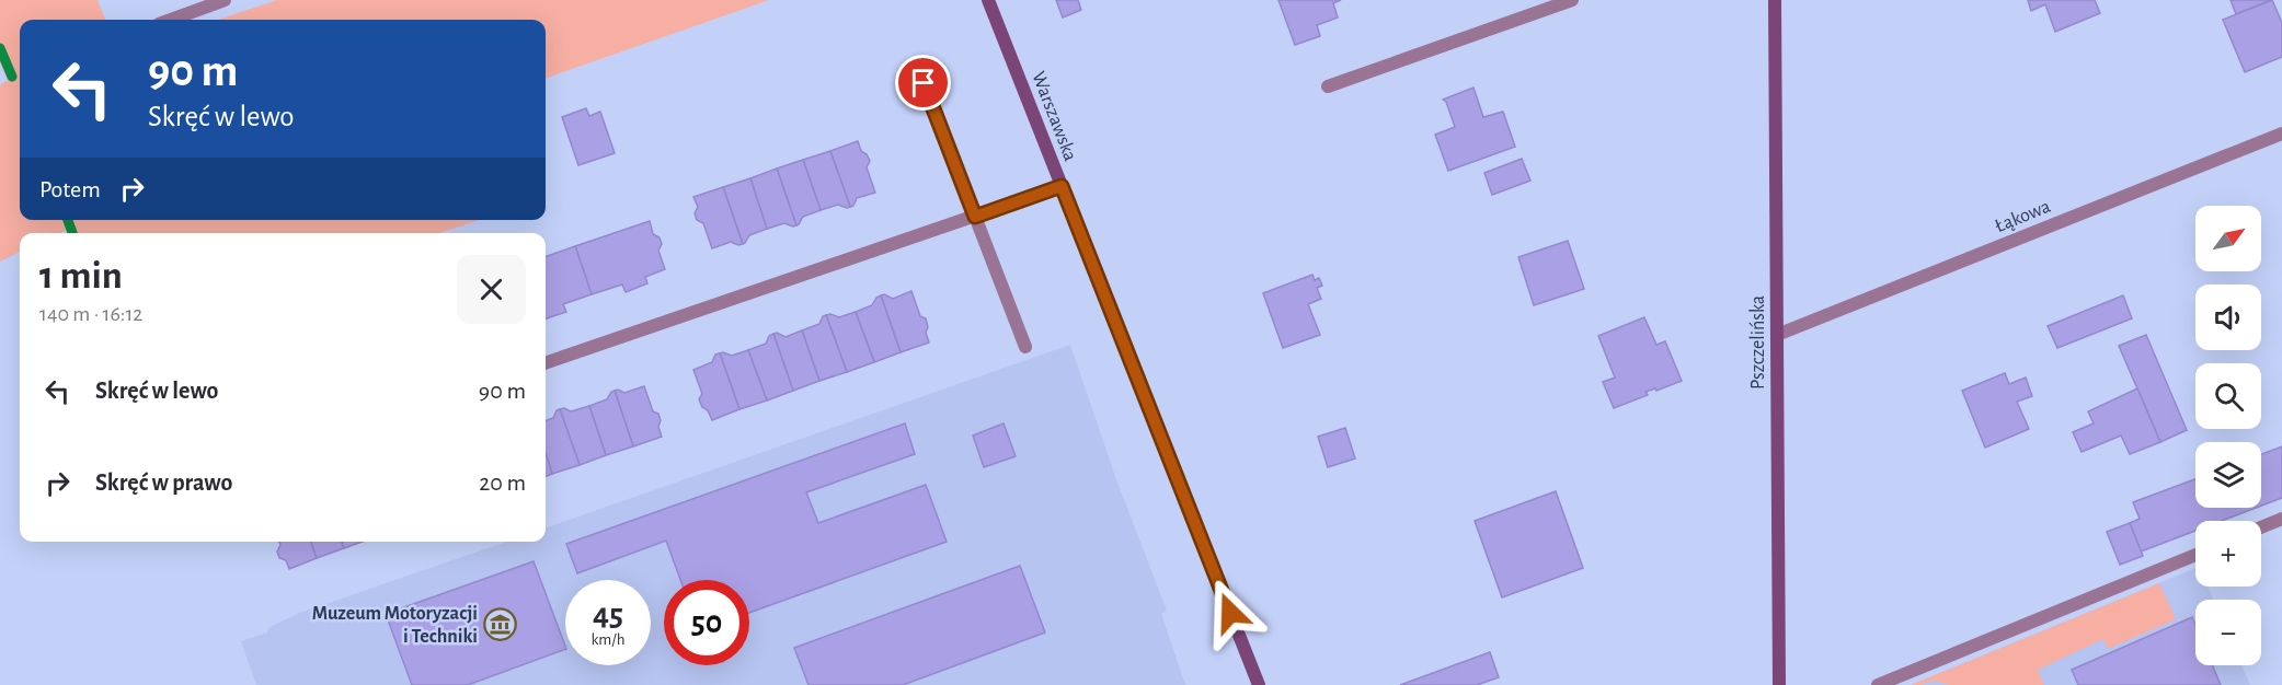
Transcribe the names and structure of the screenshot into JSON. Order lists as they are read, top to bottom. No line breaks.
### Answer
{"streets":{"main road":["Warszawska","Pszczelińska"],"street":["Łąkowa"]},"crossings":[["Łąkowa","Pszczelińska"]],"places":{"museum":["Muzeum Motoryzacji i Techniki"]},"north":"top right","page":{"turn":["90 m","Skręć w lewo"],"then":"Potem","map_buttons":["+","−"],"heading":["1 min","140 m · 16:12"],"list":[{"name":"Skręć w lewo","value":"90 m"},{"name":"Skręć w prawo","value":"20 m"}],"speed":"45 km/h","limit":"50"}}
